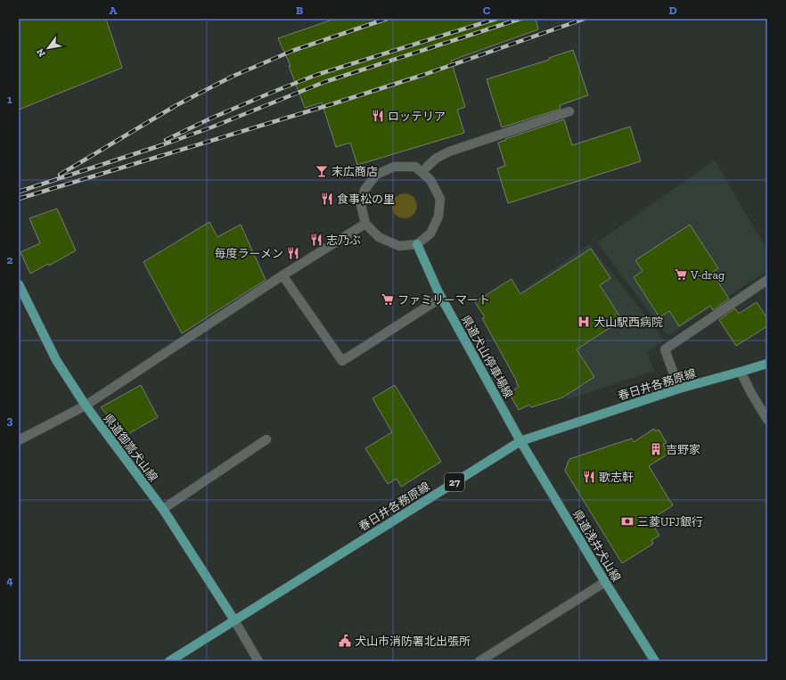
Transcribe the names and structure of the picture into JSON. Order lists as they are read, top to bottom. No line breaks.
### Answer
{"streets":{"main road":["県道犬山停車場線","春日井各務原線","県道御嵩犬山線","27","県道浅井犬山線"]},"crossings":[["県道犬山停車場線","春日井各務原線"],["県道犬山停車場線","県道浅井犬山線"],["春日井各務原線","県道御嵩犬山線"],["春日井各務原線","県道浅井犬山線"]],"places":{"restaurant":["ロッテリア","食事松の里","志乃ぶ","毎度ラーメン","歌志軒"],"bar":["末広商店"],"supermarket":["V-drag","ファミリーマート"],"hospital":["犬山駅西病院"],"building":["吉野家"],"bank":["三菱UFJ銀行"],"public building":["犬山市消防署北出張所"]},"north":"bottom left","grid":{"columns":["A","B","C","D"],"rows":["1","2","3","4"]}}
